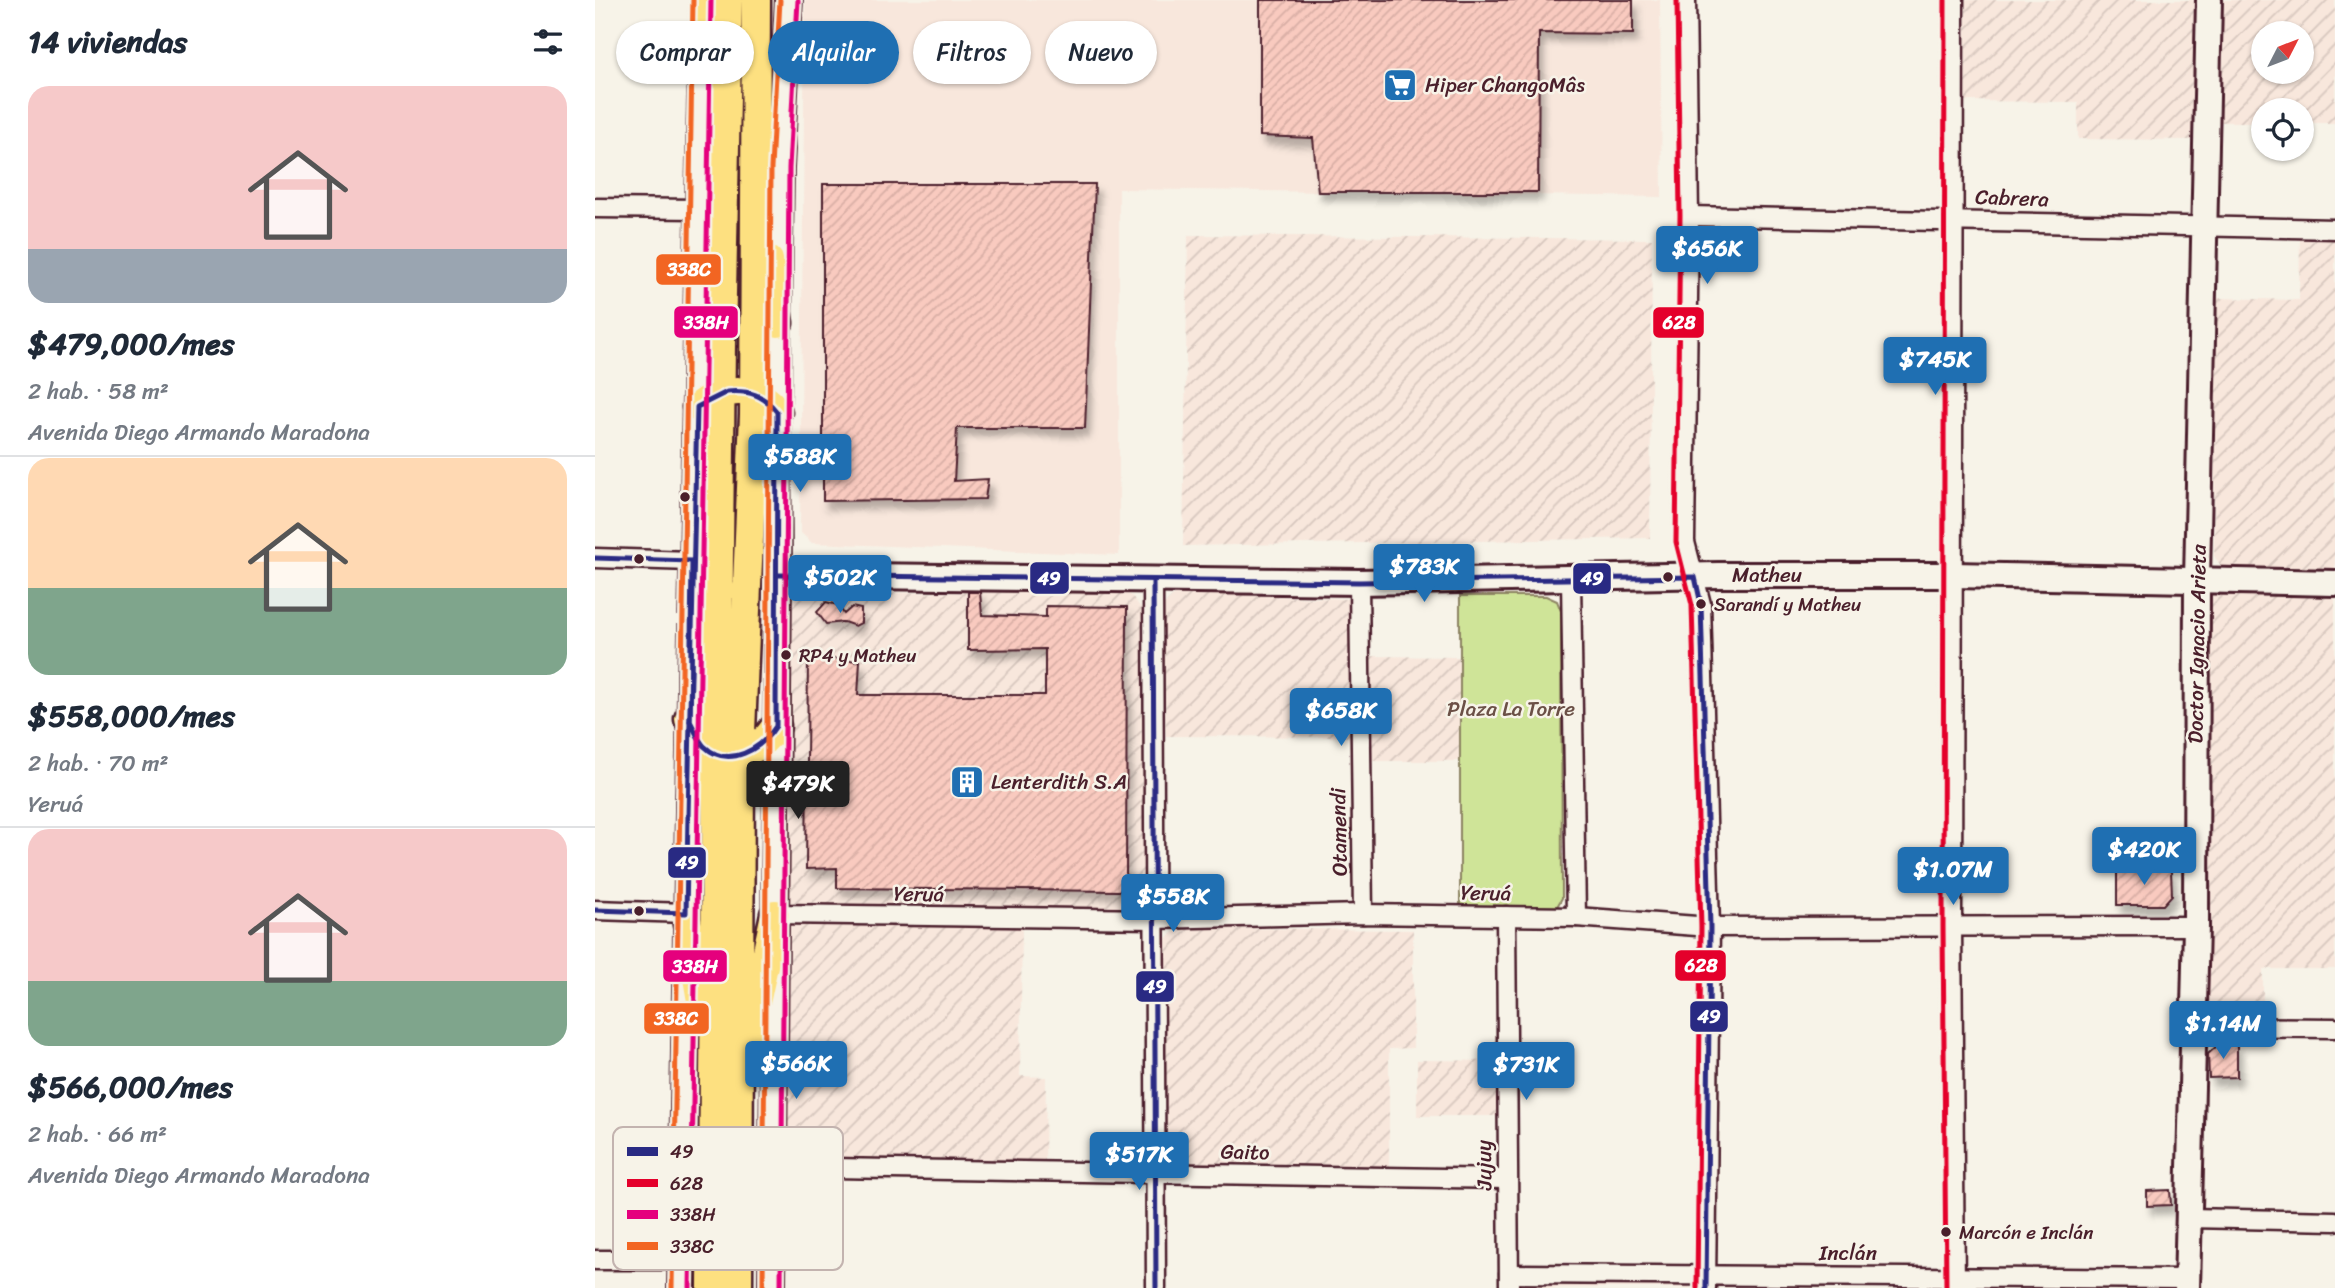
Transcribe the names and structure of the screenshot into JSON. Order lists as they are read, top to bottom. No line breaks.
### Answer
{"streets":{"street":["Cabrera","Matheu","Doctor Ignacio Arieta","Otamendi","Yeruá","Gaito","Jujuy","Inclán"]},"crossings":[["Cabrera","Doctor Ignacio Arieta"],["Matheu","Doctor Ignacio Arieta"],["Matheu","Otamendi"],["Doctor Ignacio Arieta","Yeruá"],["Doctor Ignacio Arieta","Inclán"],["Otamendi","Yeruá"],["Yeruá","Jujuy"],["Gaito","Jujuy"],["Jujuy","Inclán"]],"parks":["Plaza La Torre"],"places":{"supermarket":["Hiper ChangoMâs"],"other":["Sarandí y Matheu","RP4 y Matheu","Marcón e Inclán"],"building":["Lenterdith S.A"]},"lines":["transit line 628","transit line 338H","transit line 338C","transit line 49"],"legend":["49","628","338H","338C"],"north":"top right","page":{"heading":"14 viviendas","chip":["Comprar","Alquilar","Filtros","Nuevo"],"list":[{"name":"$479,000/mes","note":"2 hab. · 58 m² · Avenida Diego Armando Maradona"},{"name":"$558,000/mes","note":"2 hab. · 70 m² · Yeruá"},{"name":"$566,000/mes","note":"2 hab. · 66 m² · Avenida Diego Armando Maradona"}],"price":["$656K","$745K","$588K","$783K","$502K","$658K","$479K","$420K","$1.07M","$558K","$1.14M","$566K","$731K","$517K"]}}
